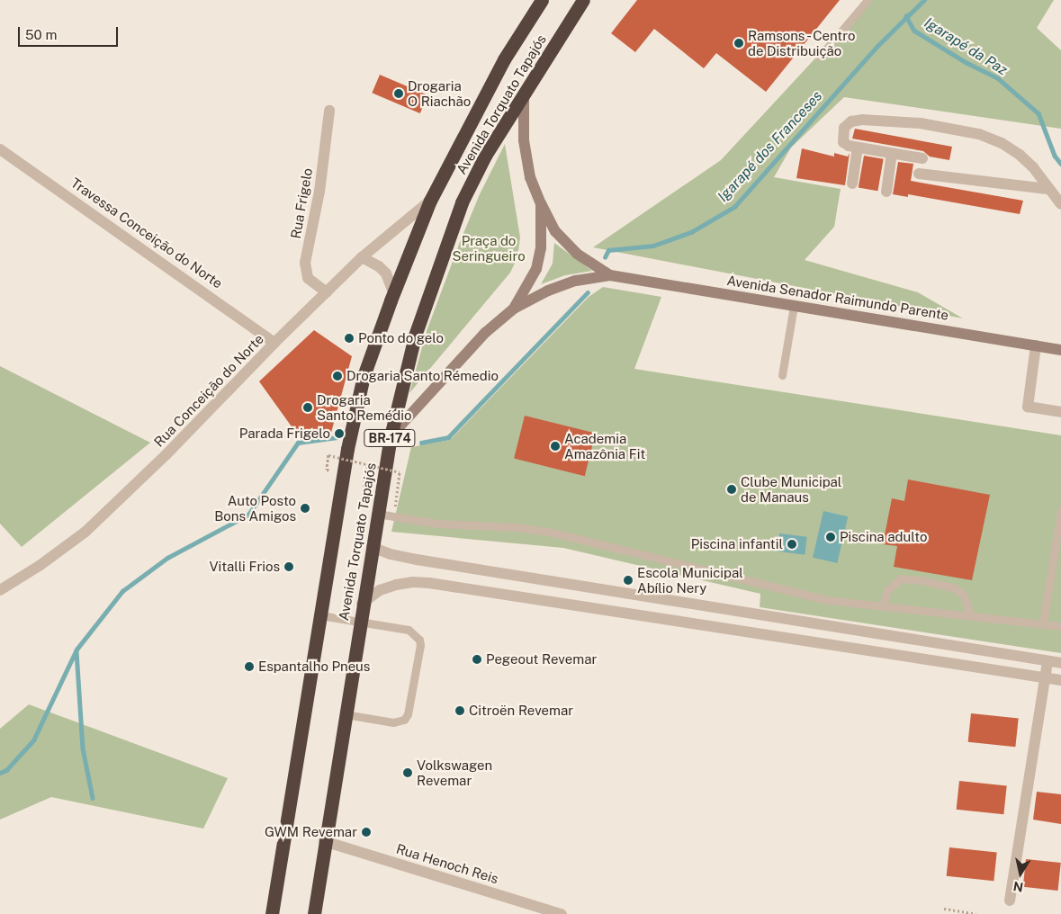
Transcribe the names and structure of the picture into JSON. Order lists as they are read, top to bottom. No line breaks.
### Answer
{"streets":{"highway":["Avenida Torquato Tapajós","BR-174"],"street":["Rua Frigelo","Travessa Conceição do Norte","Avenida Senador Raimundo Parente","Rua Conceição do Norte","Rua Henoch Reis"]},"crossings":[["Avenida Torquato Tapajós","Avenida Senador Raimundo Parente"],["Avenida Torquato Tapajós","Rua Conceição do Norte"],["Avenida Torquato Tapajós","Rua Henoch Reis"],["Rua Frigelo","Rua Conceição do Norte"],["Travessa Conceição do Norte","Rua Conceição do Norte"]],"water":["Igarapé da Paz","Igarapé dos Franceses"],"parks":["Praça do Seringueiro"],"places":["Ramsons - Centro de Distribuição","Drogaria O Riachão","Ponto do gelo","Drogaria Santo Rémedio","Drogaria Santo Remédio","Parada Frigelo","Academia Amazônia Fit","Clube Municipal de Manaus","Auto Posto Bons Amigos","Piscina adulto","Piscina infantil","Vitalli Frios","Escola Municipal Abílio Nery","Pegeout Revemar","Espantalho Pneus","Citroën Revemar","Volkswagen Revemar","GWM Revemar"],"scale_bar":"50 m","north":"bottom"}
